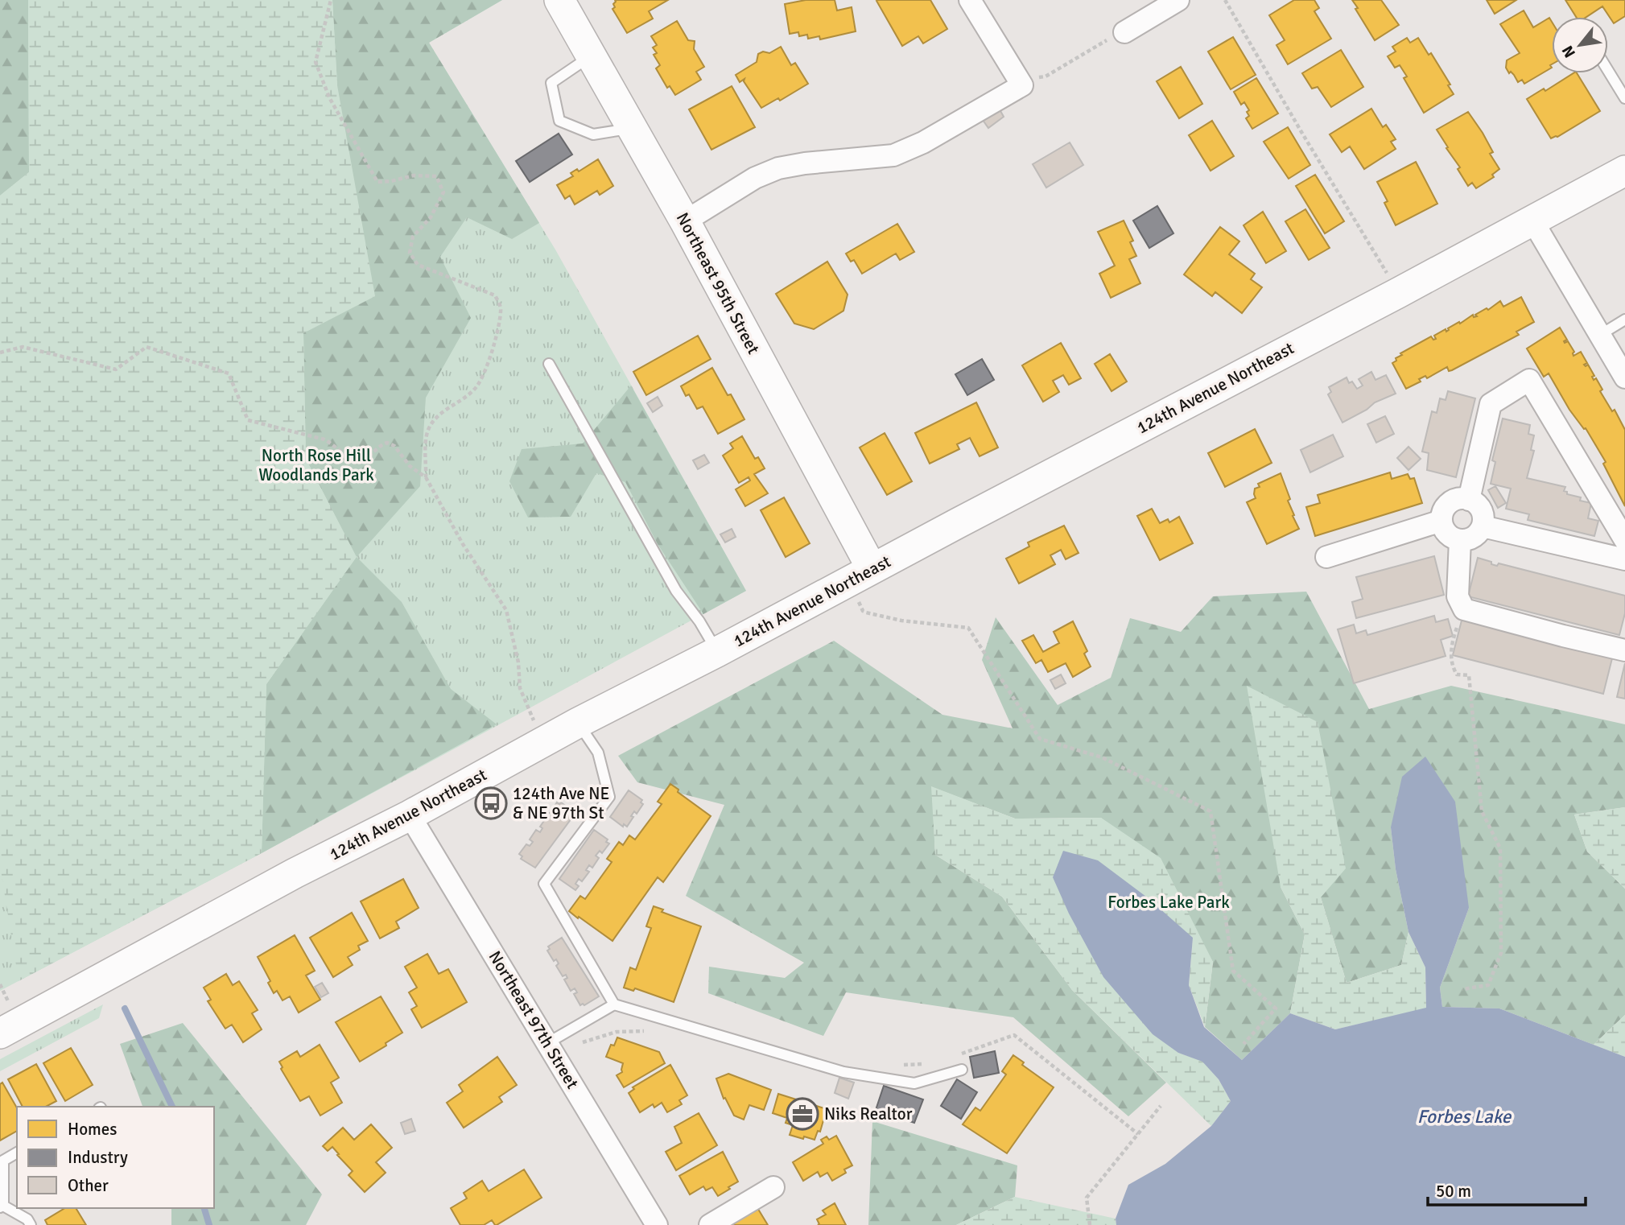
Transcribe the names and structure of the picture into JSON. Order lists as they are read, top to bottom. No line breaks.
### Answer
{"streets":{"main road":["Northeast 95th Street","124th Avenue Northeast"],"street":["Northeast 97th Street"]},"crossings":[["Northeast 95th Street","124th Avenue Northeast"],["124th Avenue Northeast","Northeast 97th Street"]],"water":["Forbes Lake"],"parks":["North Rose Hill Woodlands Park","Forbes Lake Park"],"places":{"bus stop":["124th Ave NE & NE 97th St"],"office":["Niks Realtor"]},"legend":["Homes","Industry","Other"],"scale_bar":"50 m","north":"bottom left"}
